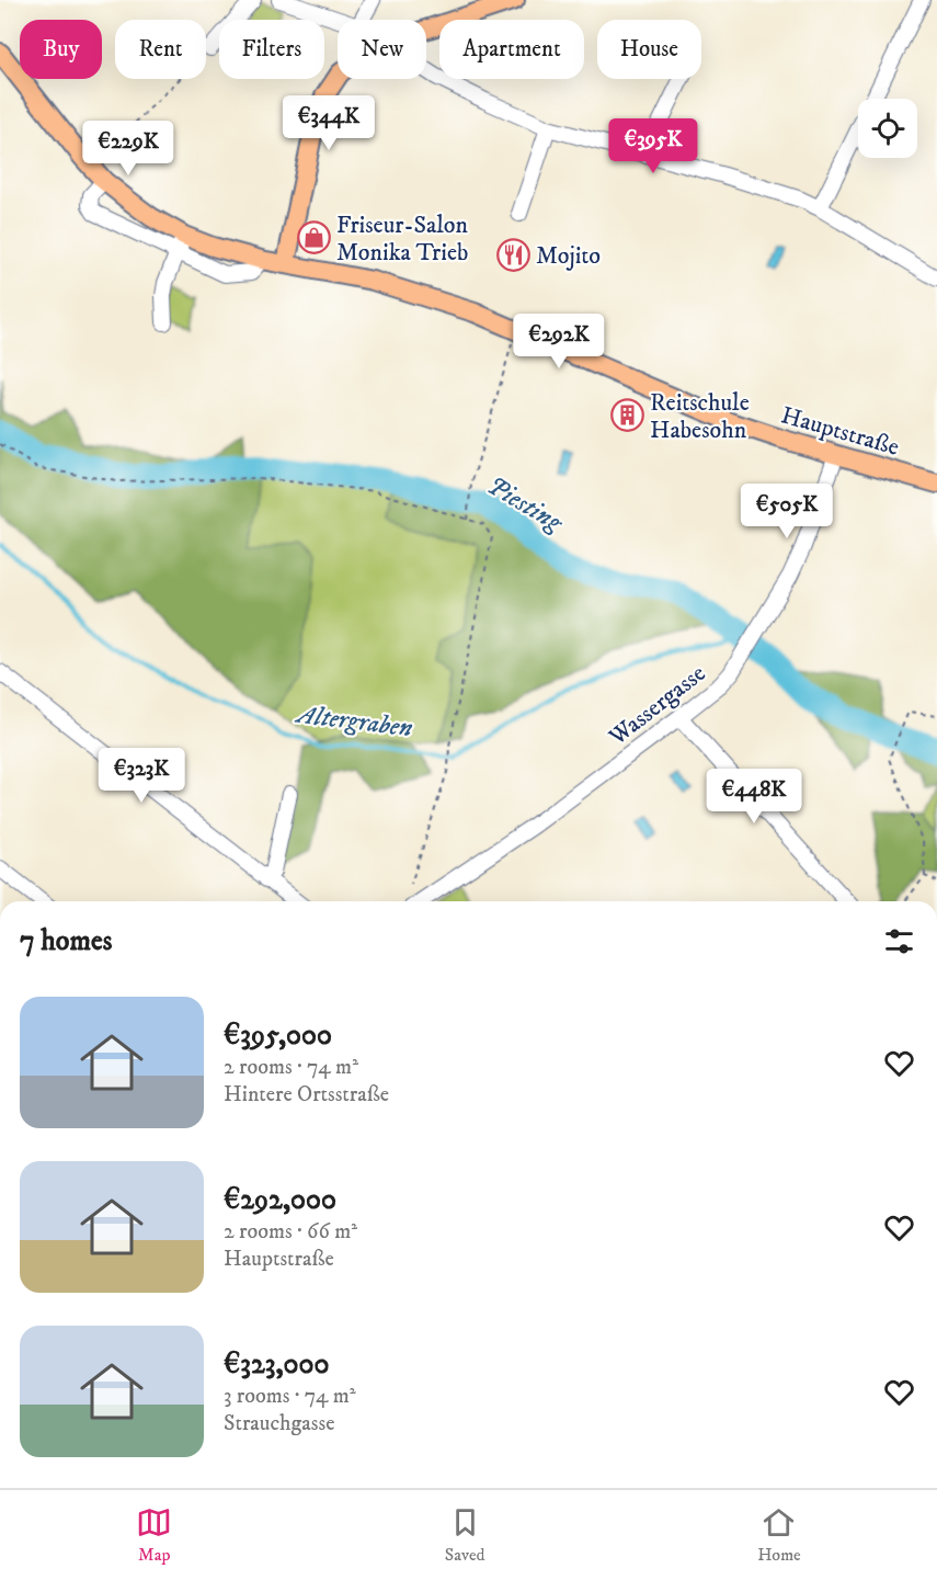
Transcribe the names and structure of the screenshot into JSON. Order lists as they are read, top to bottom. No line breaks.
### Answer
{"streets":{"main road":["Hauptstraße"],"street":["Wassergasse"]},"crossings":[["Hauptstraße","Wassergasse"]],"water":["Piesting","Altergraben"],"places":{"shop":["Friseur-Salon Monika Trieb"],"restaurant":["Mojito"],"building":["Reitschule Habesohn"]},"page":{"chip":["Buy","Rent","Filters","New","Apartment","House"],"price":["€344K","€395K","€229K","€292K","€505K","€323K","€448K"],"heading":"7 homes","list":[{"name":"€395,000","note":"2 rooms · 74 m² · Hintere Ortsstraße"},{"name":"€292,000","note":"2 rooms · 66 m² · Hauptstraße"},{"name":"€323,000","note":"3 rooms · 74 m² · Strauchgasse"}],"tabs":["Map","Saved","Home"]}}
